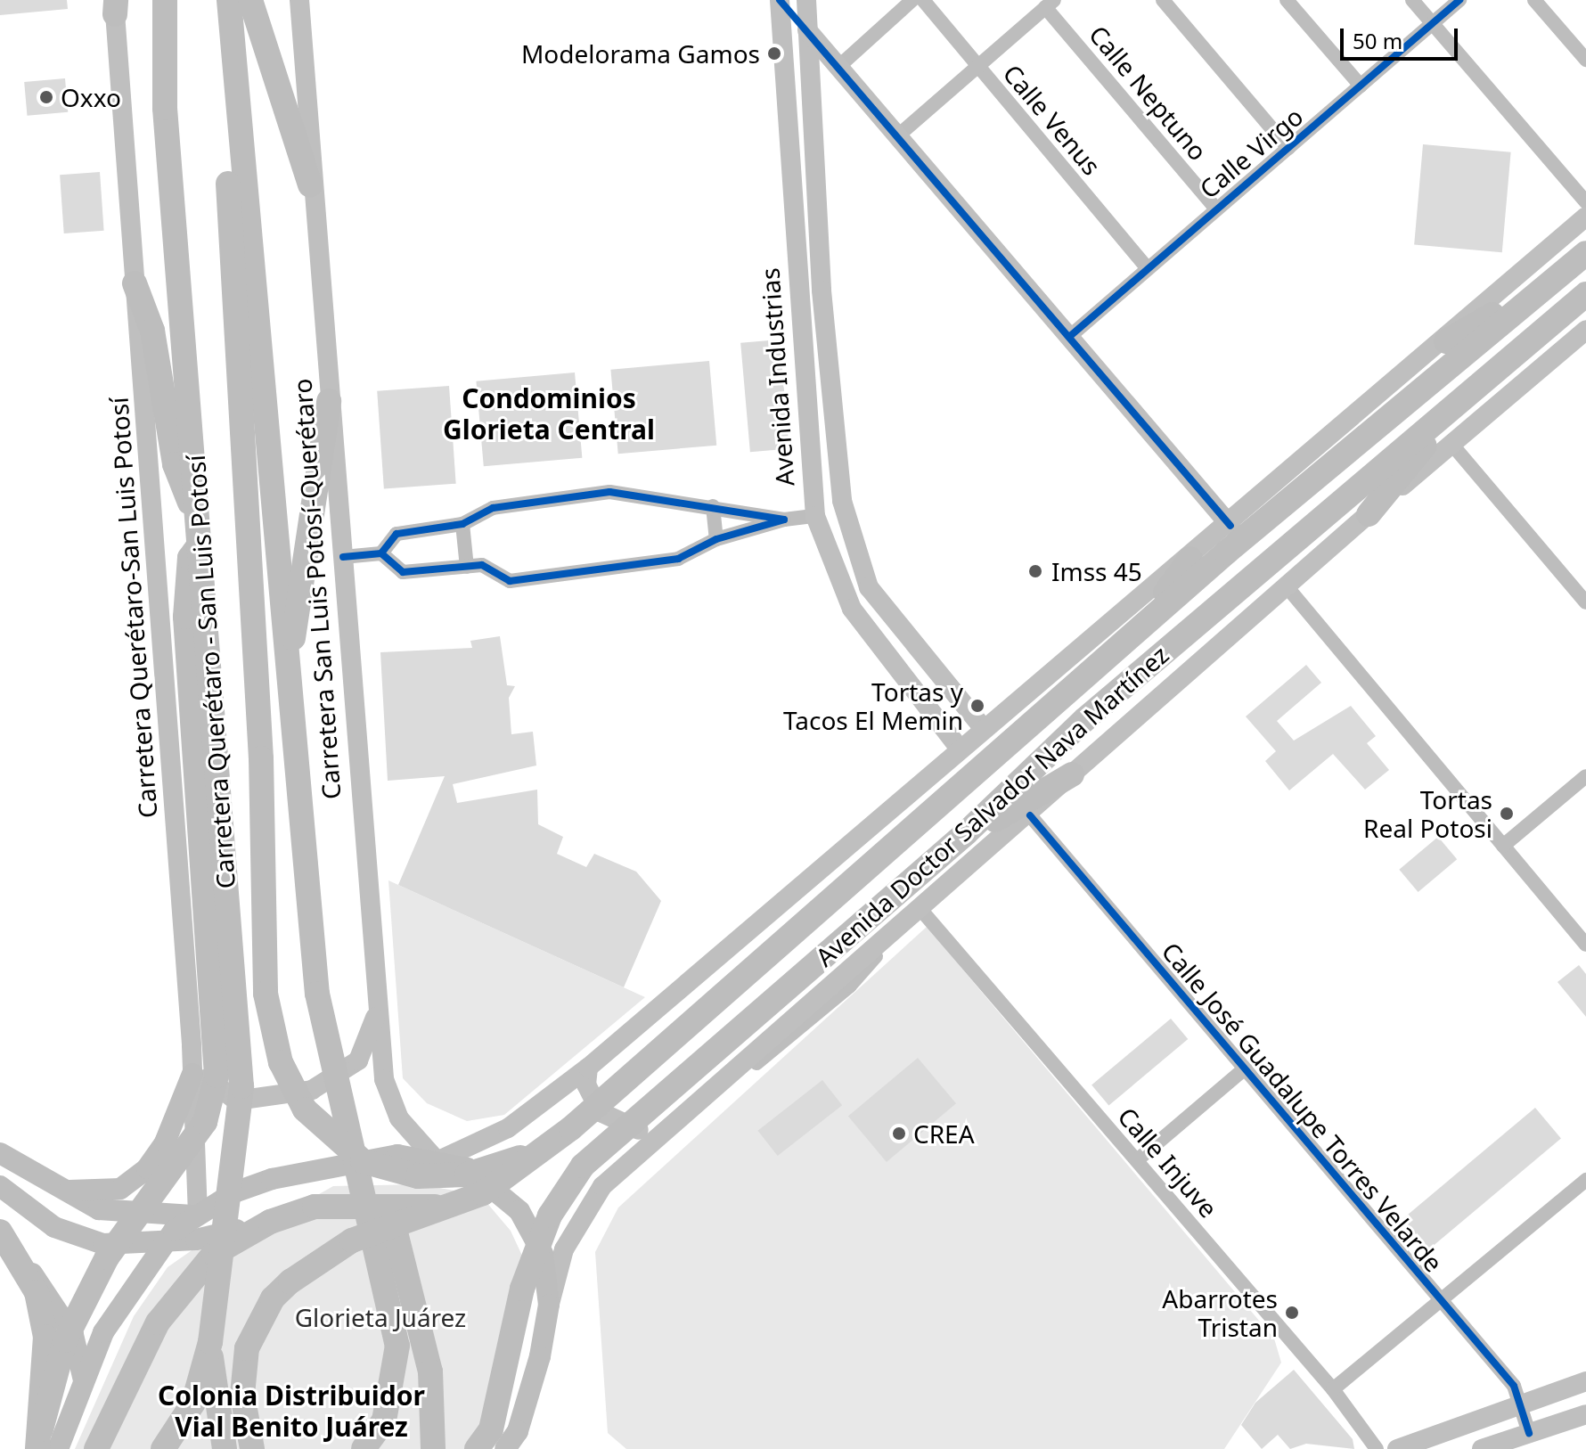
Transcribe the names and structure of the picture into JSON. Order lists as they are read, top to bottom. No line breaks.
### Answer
{"streets":{"highway":["Carretera Querétaro - San Luis Potosí","Avenida Doctor Salvador Nava Martínez"],"main road":["Avenida Industrias","Carretera San Luis Potosí-Querétaro","Carretera Querétaro-San Luis Potosí"],"street":["Calle Neptuno","Calle Venus","Calle Virgo","Calle José Guadalupe Torres Velarde","Calle Injuve"]},"crossings":[["Calle Neptuno","Calle Virgo"],["Calle Venus","Calle Virgo"],["Avenida Doctor Salvador Nava Martínez","Calle José Guadalupe Torres Velarde"],["Avenida Doctor Salvador Nava Martínez","Calle Injuve"]],"districts":["Condominios Glorieta Central","Colonia Distribuidor Vial Benito Juárez"],"parks":["Glorieta Juárez"],"places":["Modelorama Gamos","Oxxo","Imss 45","Tortas y Tacos El Memin","Tortas Real Potosi","CREA","Abarrotes Tristan"],"scale_bar":"50 m"}
